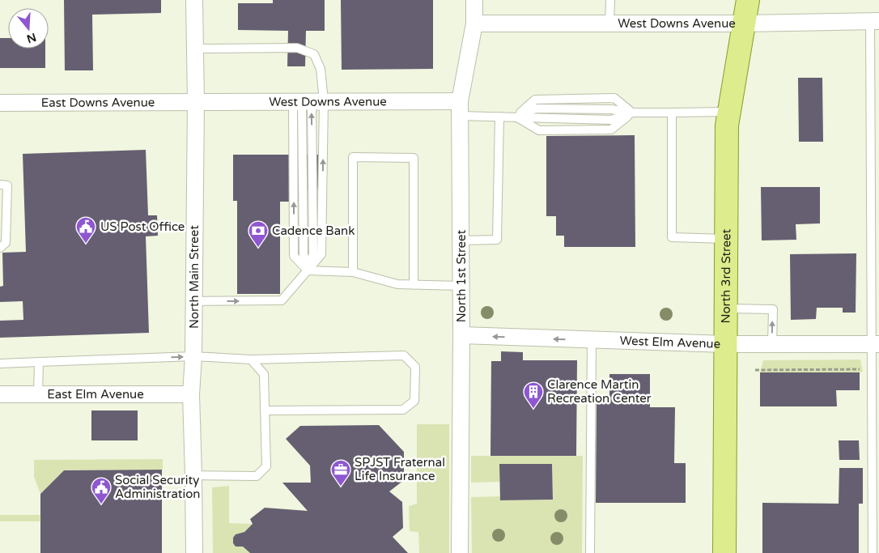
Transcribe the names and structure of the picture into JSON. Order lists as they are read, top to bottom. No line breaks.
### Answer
{"streets":{"main road":["North 3rd Street"],"street":["West Downs Avenue","East Downs Avenue","North 1st Street","North Main Street","West Elm Avenue","East Elm Avenue"]},"crossings":[["West Downs Avenue","East Downs Avenue"],["West Downs Avenue","North 3rd Street"],["West Downs Avenue","North 1st Street"],["West Downs Avenue","North Main Street"],["East Downs Avenue","North Main Street"],["North 3rd Street","West Elm Avenue"],["North 1st Street","West Elm Avenue"],["North Main Street","East Elm Avenue"]],"places":{"public building":["US Post Office","Social Security Administration"],"bank":["Cadence Bank"],"building":["Clarence Martin Recreation Center"],"office":["SPJST Fraternal Life Insurance"]},"north":"bottom"}
